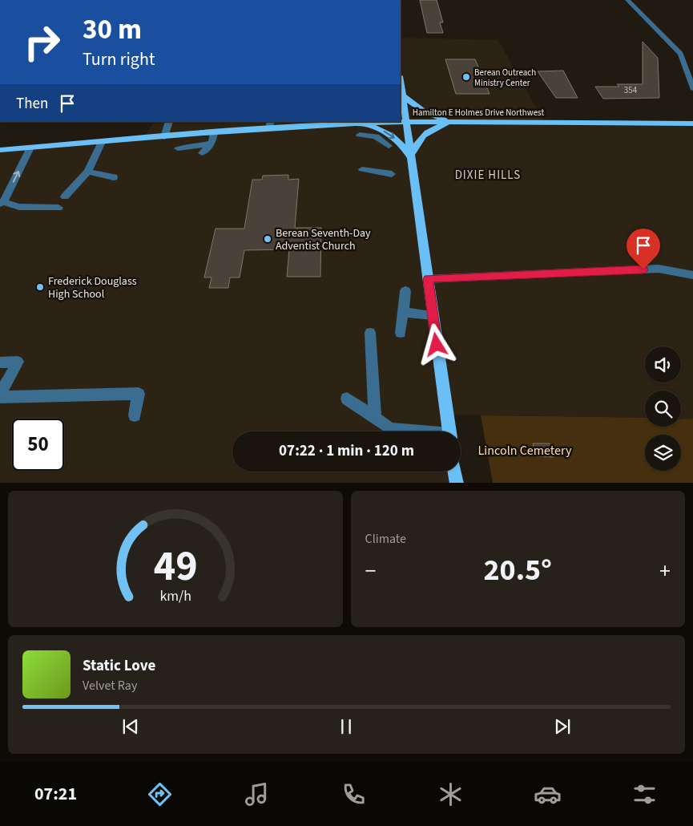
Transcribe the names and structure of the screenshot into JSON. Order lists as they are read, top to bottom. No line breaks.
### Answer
{"streets":{"main road":["Hamilton E Holmes Drive Northwest"]},"districts":["DIXIE HILLS"],"parks":["Lincoln Cemetery"],"places":["Berean Outreach Ministry Center","Berean Seventh-Day Adventist Church","Frederick Douglass High School"],"house_numbers":["354"],"page":{"turn":["30 m","Turn right"],"then":"Then","limit":"50","trip":"07:22 · 1 min · 120 m","tile":"Climate","heat":["−","20.5°","+"],"song":["Static Love","Velvet Ray"],"tabs":"07:21","gauge":["49","km/h"]}}
